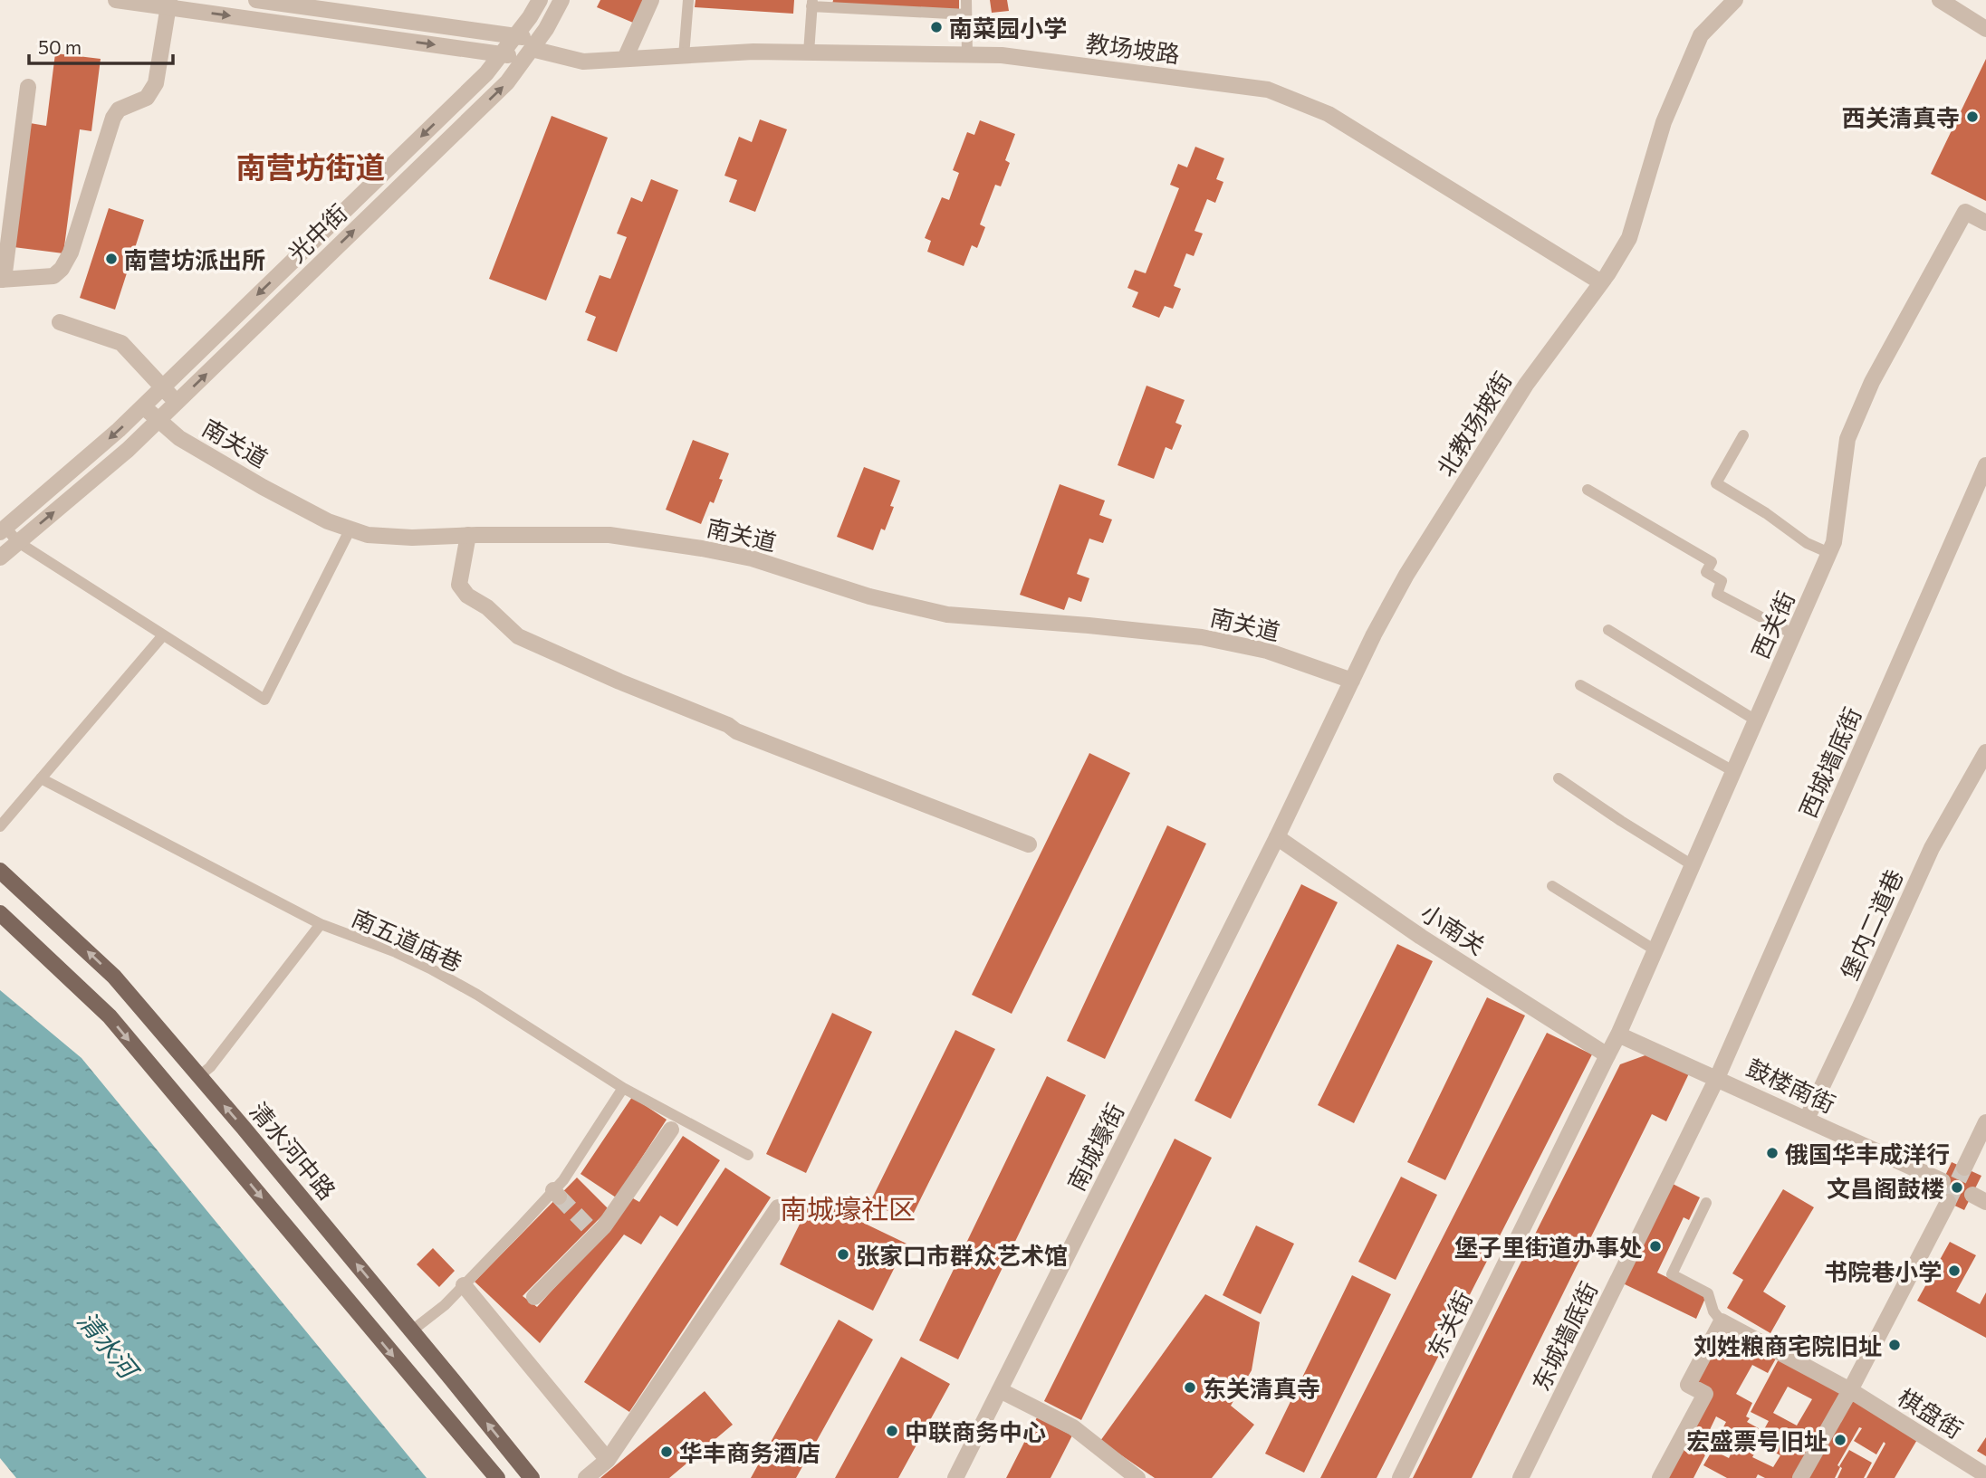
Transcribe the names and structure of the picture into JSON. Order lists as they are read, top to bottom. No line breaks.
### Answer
{"streets":{"main road":["清水河中路"],"street":["教场坡路","光中街","北教场坡街","南关道","西关街","西城墙底街","堡内二道巷","小南关","鼓楼南街","南城壕街","东关街","东城墙底街","棋盘街"],"lane":["南五道庙巷"]},"crossings":[["教场坡路","光中街"],["教场坡路","北教场坡街"],["光中街","南关道"],["北教场坡街","南关道"],["北教场坡街","小南关"],["北教场坡街","南城壕街"],["西关街","小南关"],["西关街","鼓楼南街"],["西关街","东关街"],["西城墙底街","鼓楼南街"],["西城墙底街","东城墙底街"],["堡内二道巷","鼓楼南街"],["小南关","南城壕街"],["小南关","东关街"],["鼓楼南街","东城墙底街"]],"districts":["南营坊街道","南城壕社区"],"water":["清水河"],"places":["南菜园小学","西关清真寺","南营坊派出所","俄国华丰成洋行","文昌阁鼓楼","堡子里街道办事处","张家口市群众艺术馆","书院巷小学","刘姓粮商宅院旧址","东关清真寺","中联商务中心","宏盛票号旧址","华丰商务酒店"],"scale_bar":"50 m"}
